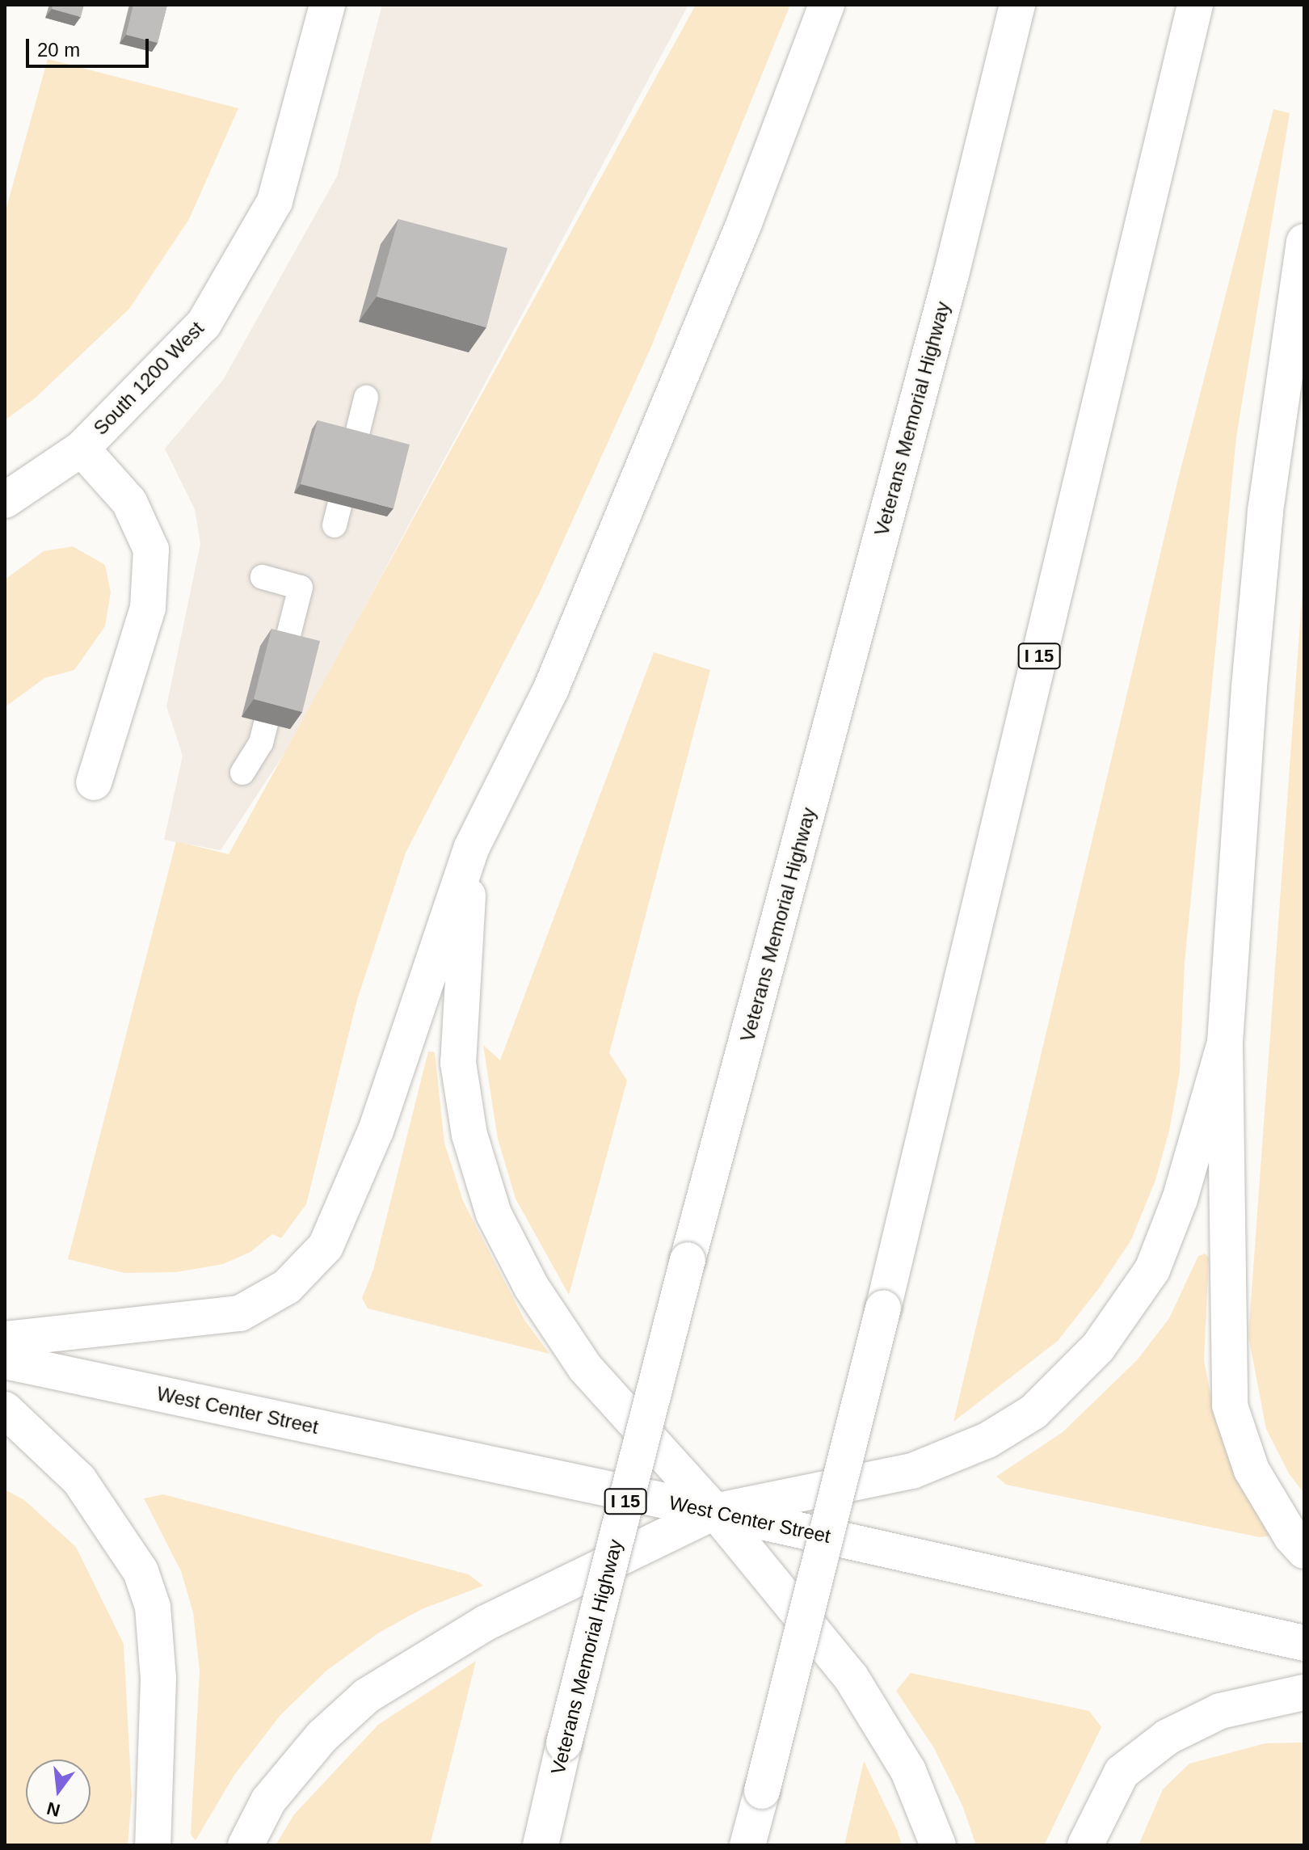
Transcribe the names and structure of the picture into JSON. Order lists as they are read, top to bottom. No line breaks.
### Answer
{"streets":{"main road":["South 1200 West","Veterans Memorial Highway","I 15","West Center Street"]},"scale_bar":"20 m","north":"bottom"}
